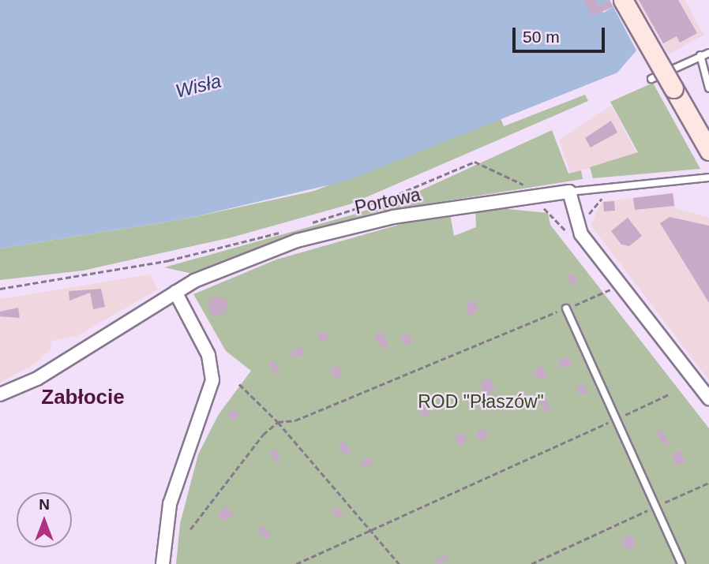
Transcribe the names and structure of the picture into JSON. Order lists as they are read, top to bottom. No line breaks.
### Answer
{"streets":{"street":["Portowa"]},"districts":["Zabłocie"],"water":["Wisła"],"parks":["ROD \"Płaszów\""],"scale_bar":"50 m","north":"top"}
